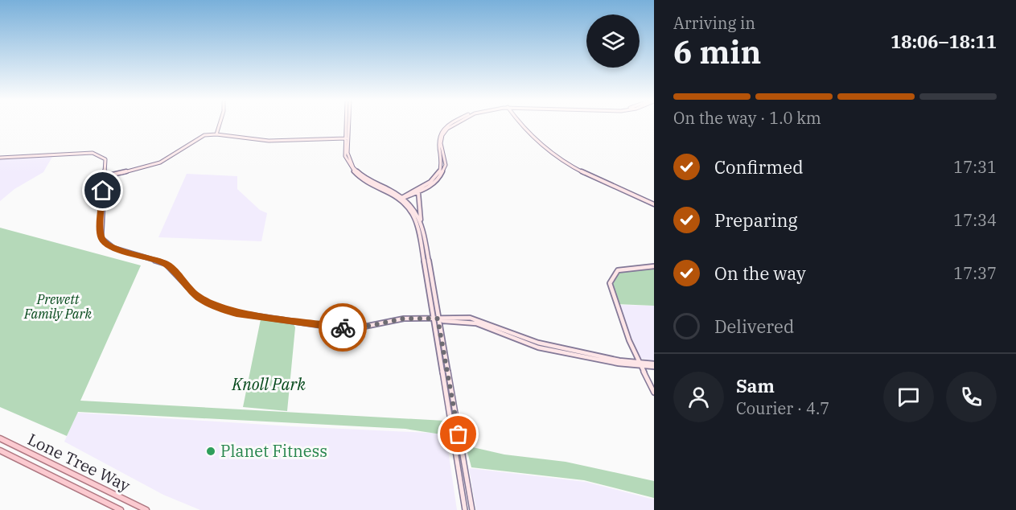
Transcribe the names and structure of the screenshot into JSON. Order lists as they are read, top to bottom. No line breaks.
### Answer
{"streets":{"main road":["Lone Tree Way"]},"parks":["Prewett Family Park","Knoll Park"],"places":["Planet Fitness"],"page":{"heading":["6 min","Arriving in","18:06–18:11"],"panel":["Sam","Courier · 4.7"],"bar":"On the way · 1.0 km","list":[["Confirmed","17:31"],["Preparing","17:34"],["On the way","17:37"],"Delivered"]}}
